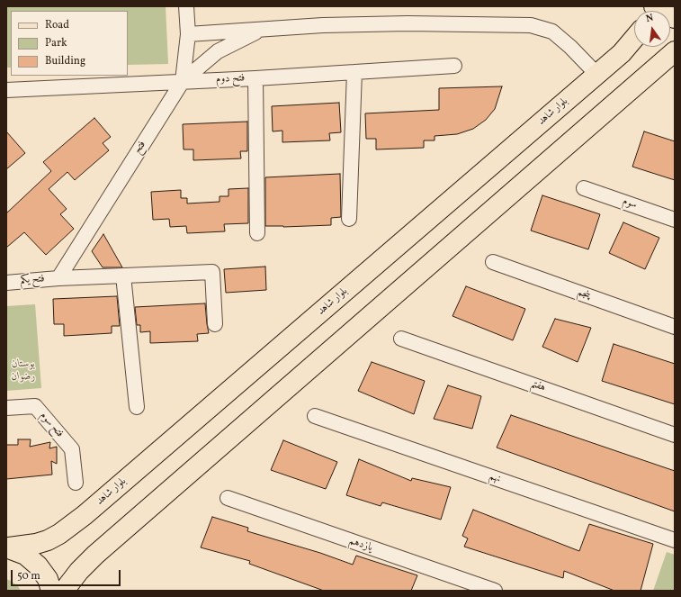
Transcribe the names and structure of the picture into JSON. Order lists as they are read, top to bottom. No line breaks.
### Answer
{"streets":{"main road":["بلوار شاهد"],"street":["فتح دوم","فتح","سوم","فتح یکم","پنجم","هفتم","فتح سوم","نهم","یازدهم"]},"crossings":[["فتح دوم","فتح"],["فتح","فتح یکم"]],"parks":["بوستان رضوان"],"legend":["Road","Park","Building"],"scale_bar":"50 m","north":"top"}
